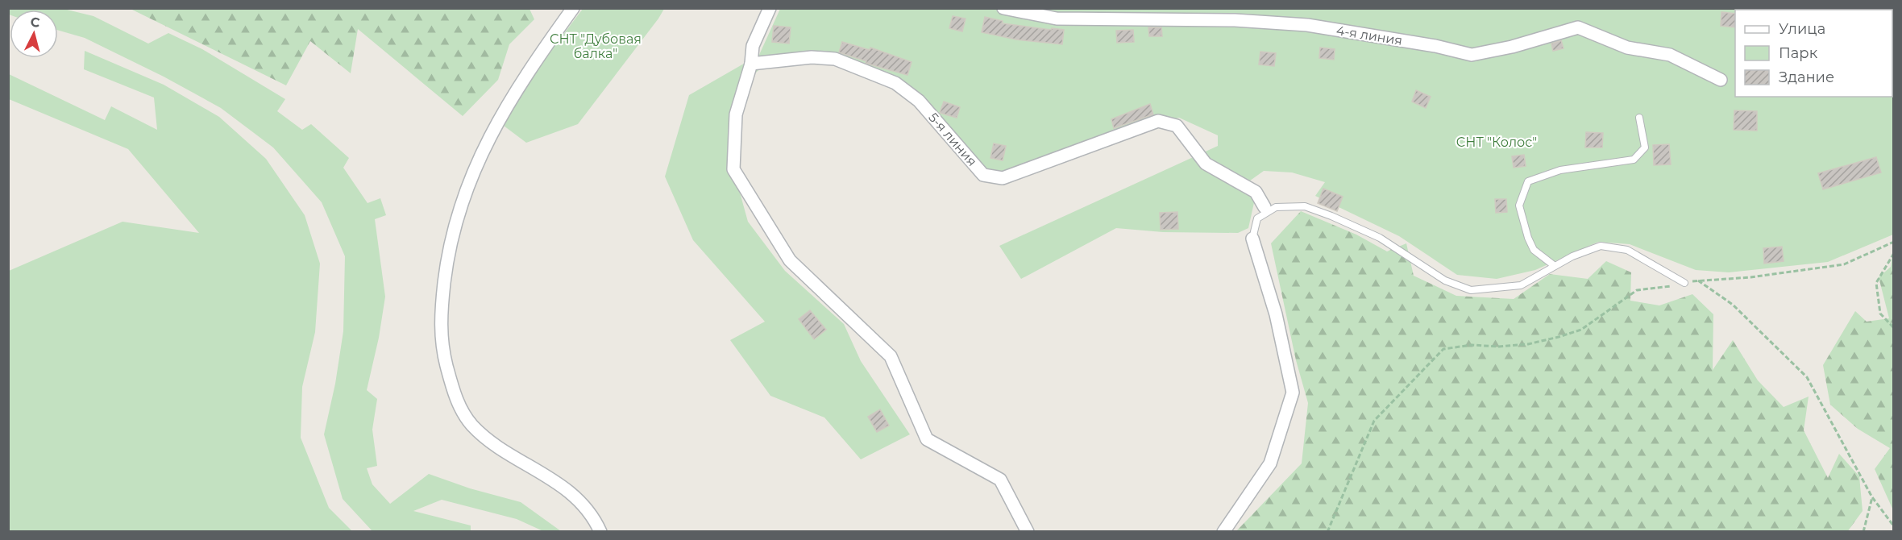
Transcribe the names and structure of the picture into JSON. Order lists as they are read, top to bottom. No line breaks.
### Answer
{"streets":{"street":["4-я линия","5-я линия"]},"parks":["СНТ \"Дубовая балка\"","СНТ \"Колос\""],"legend":["Улица","Парк","Здание"],"north":"top"}
